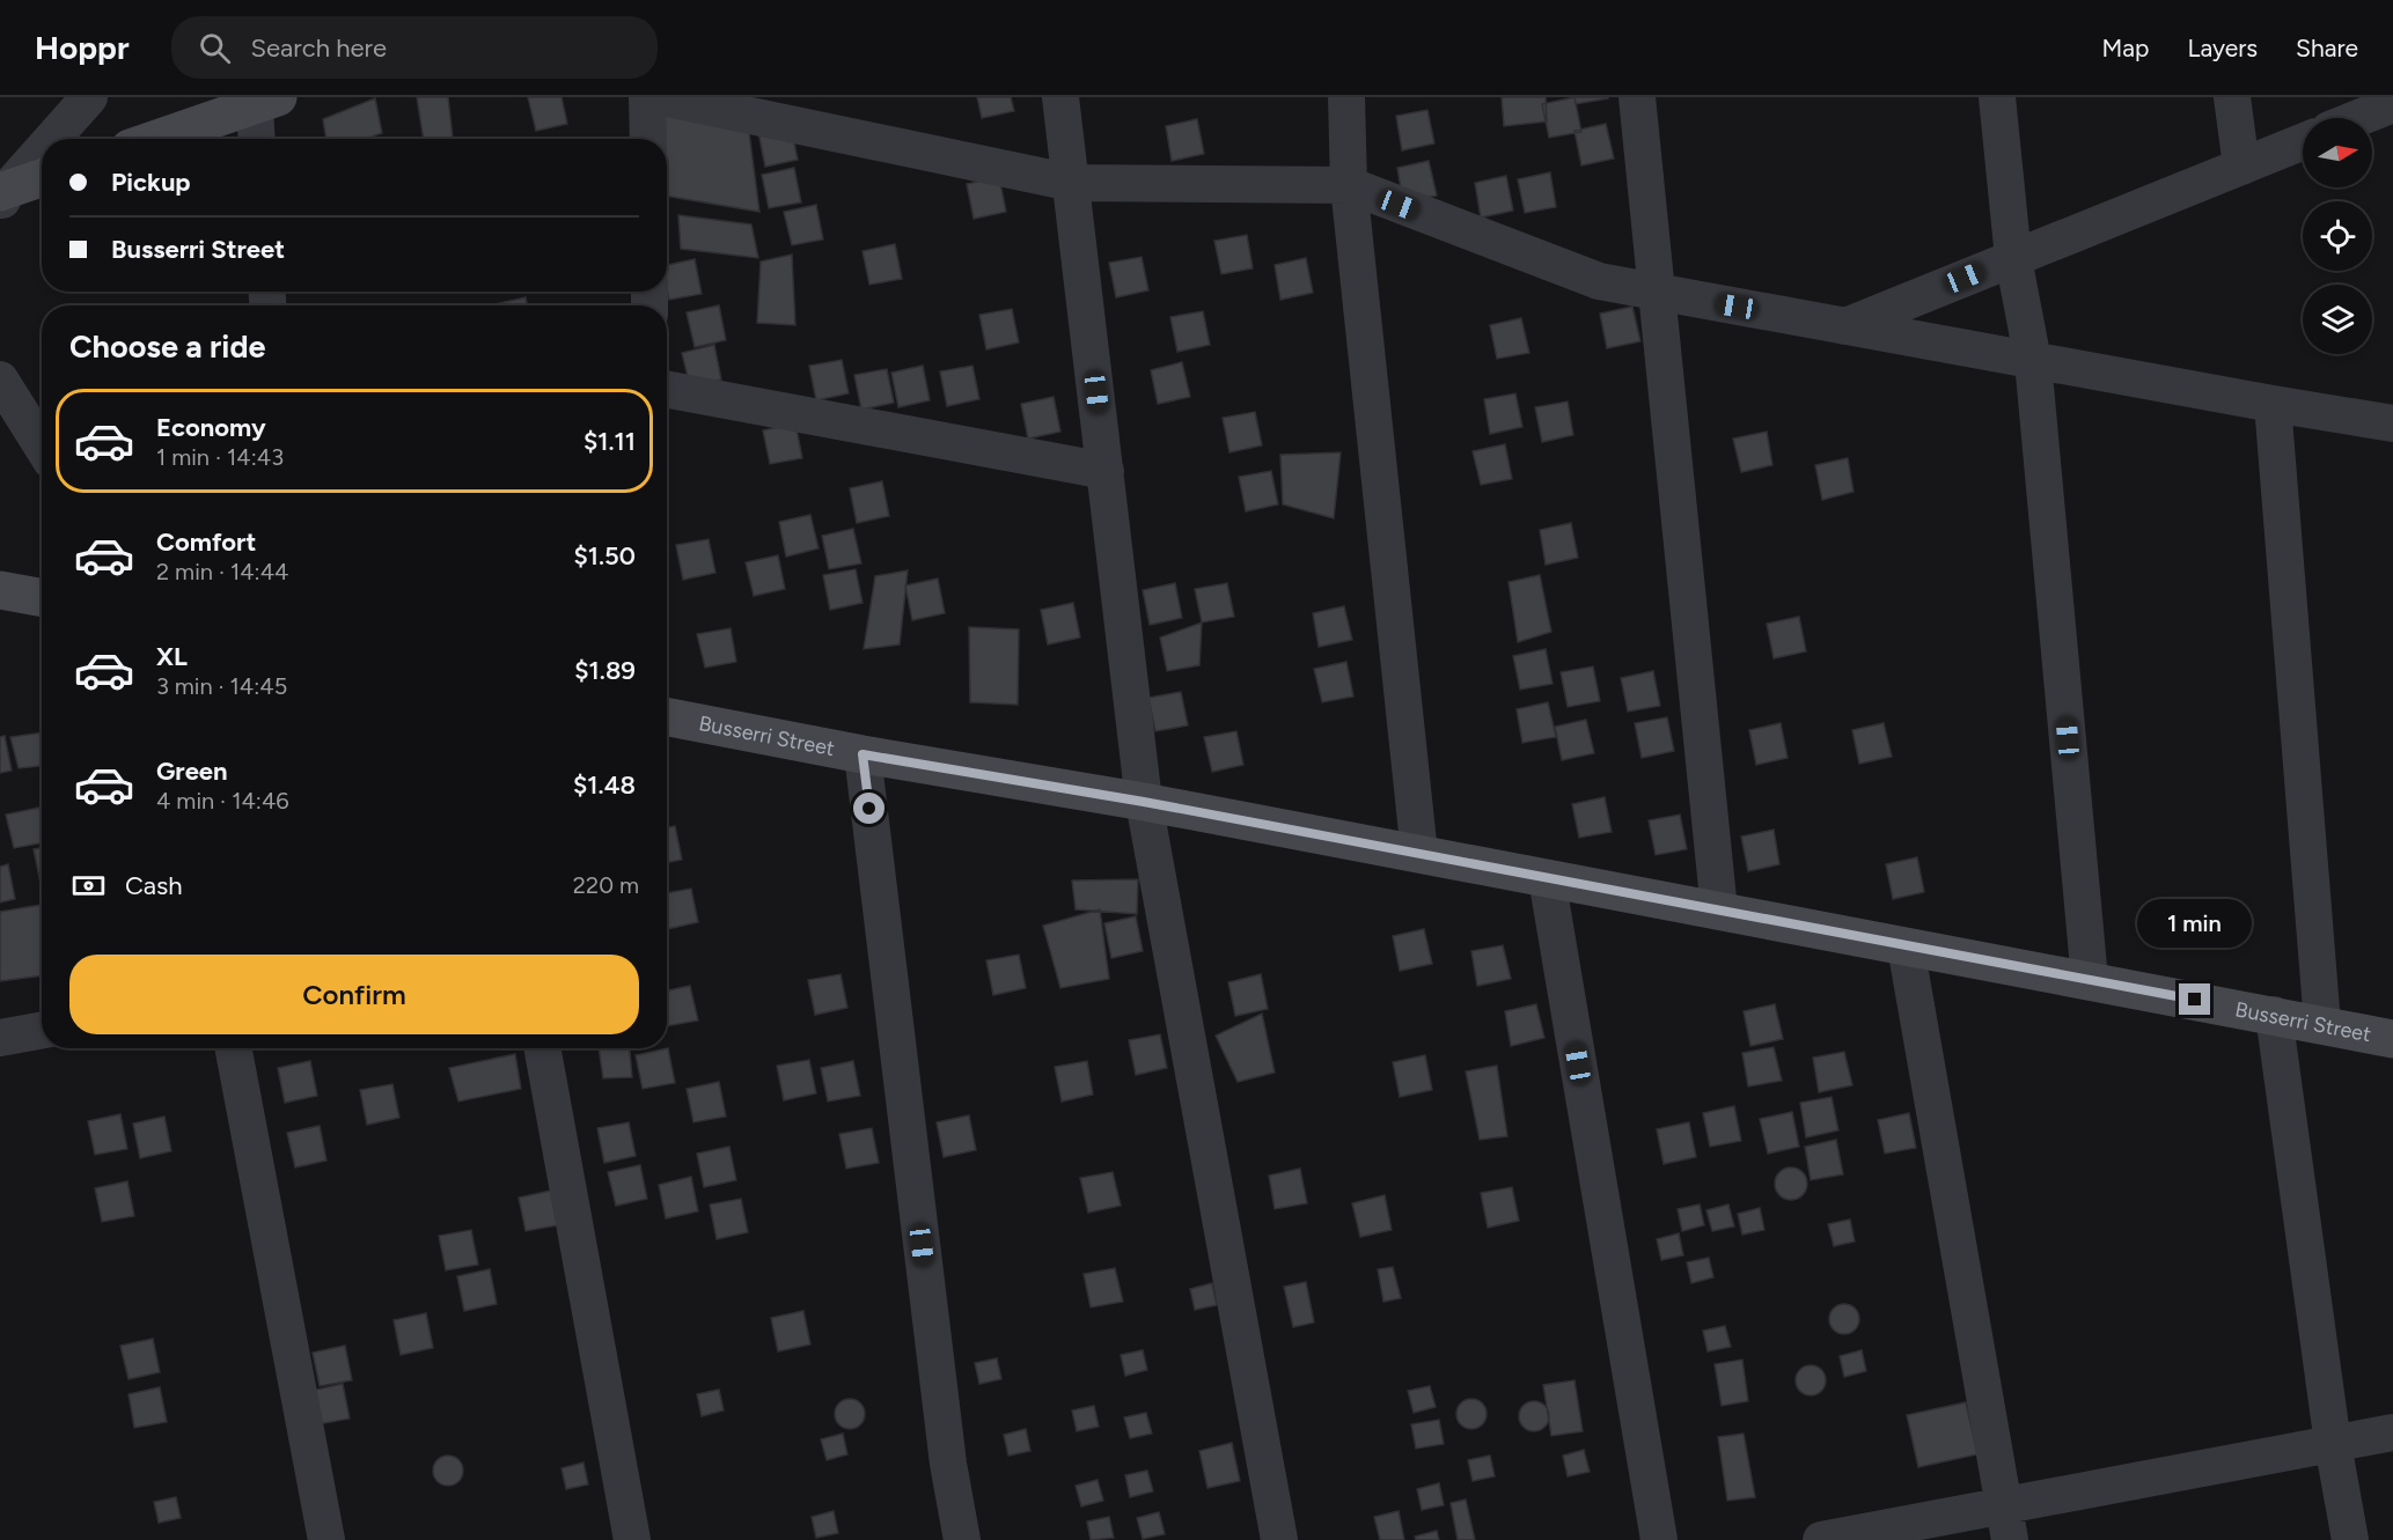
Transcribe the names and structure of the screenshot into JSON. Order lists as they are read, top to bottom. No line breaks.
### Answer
{"streets":{"main road":["Busserri Street"]},"north":"right","page":{"header":"Hoppr","search":"Search here","nav":["Map","Layers","Share"],"banner":["Pickup","Busserri Street"],"heading":"Choose a ride","list":[{"name":"Economy","note":"1 min · 14:43","value":"$1.11"},{"name":"Comfort","note":"2 min · 14:44","value":"$1.50"},{"name":"XL","note":"3 min · 14:45","value":"$1.89"},{"name":"Green","note":"4 min · 14:46","value":"$1.48"}],"pay":["Cash","220 m"],"bubble":"1 min","buttons":"Confirm"}}
